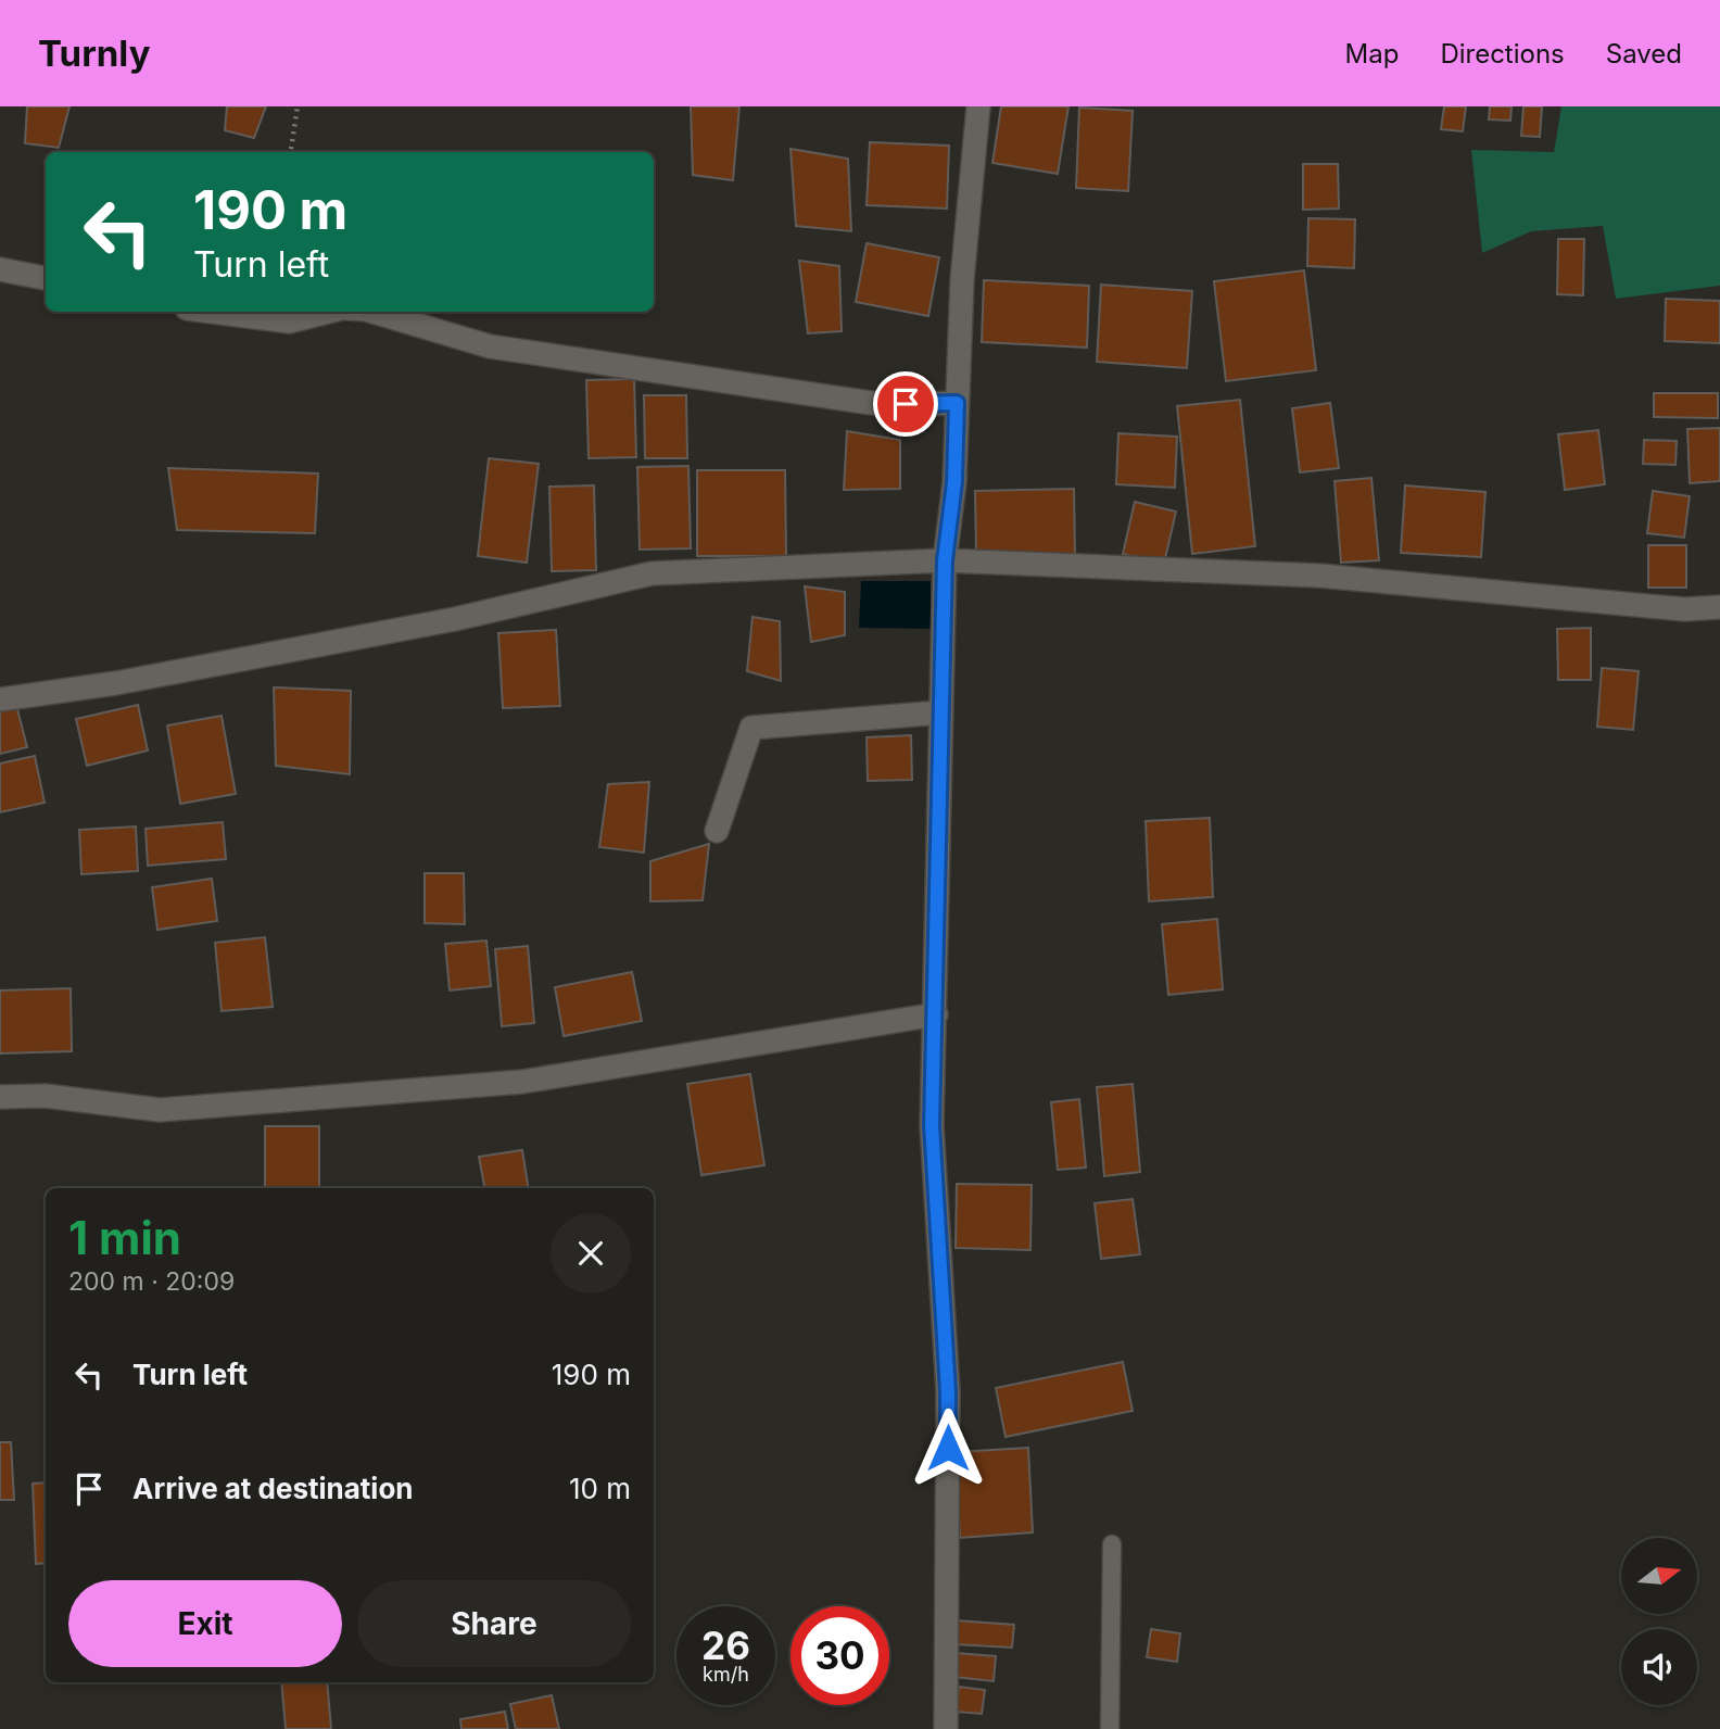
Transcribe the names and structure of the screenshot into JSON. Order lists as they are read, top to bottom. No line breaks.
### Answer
{"north":"right","page":{"header":"Turnly","nav":["Map","Directions","Saved"],"turn":["190 m","Turn left"],"heading":["1 min","200 m · 20:09"],"list":[{"name":"Turn left","value":"190 m"},{"name":"Arrive at destination","value":"10 m"}],"buttons":["Exit","Share"],"speed":"26 km/h","limit":"30"}}
